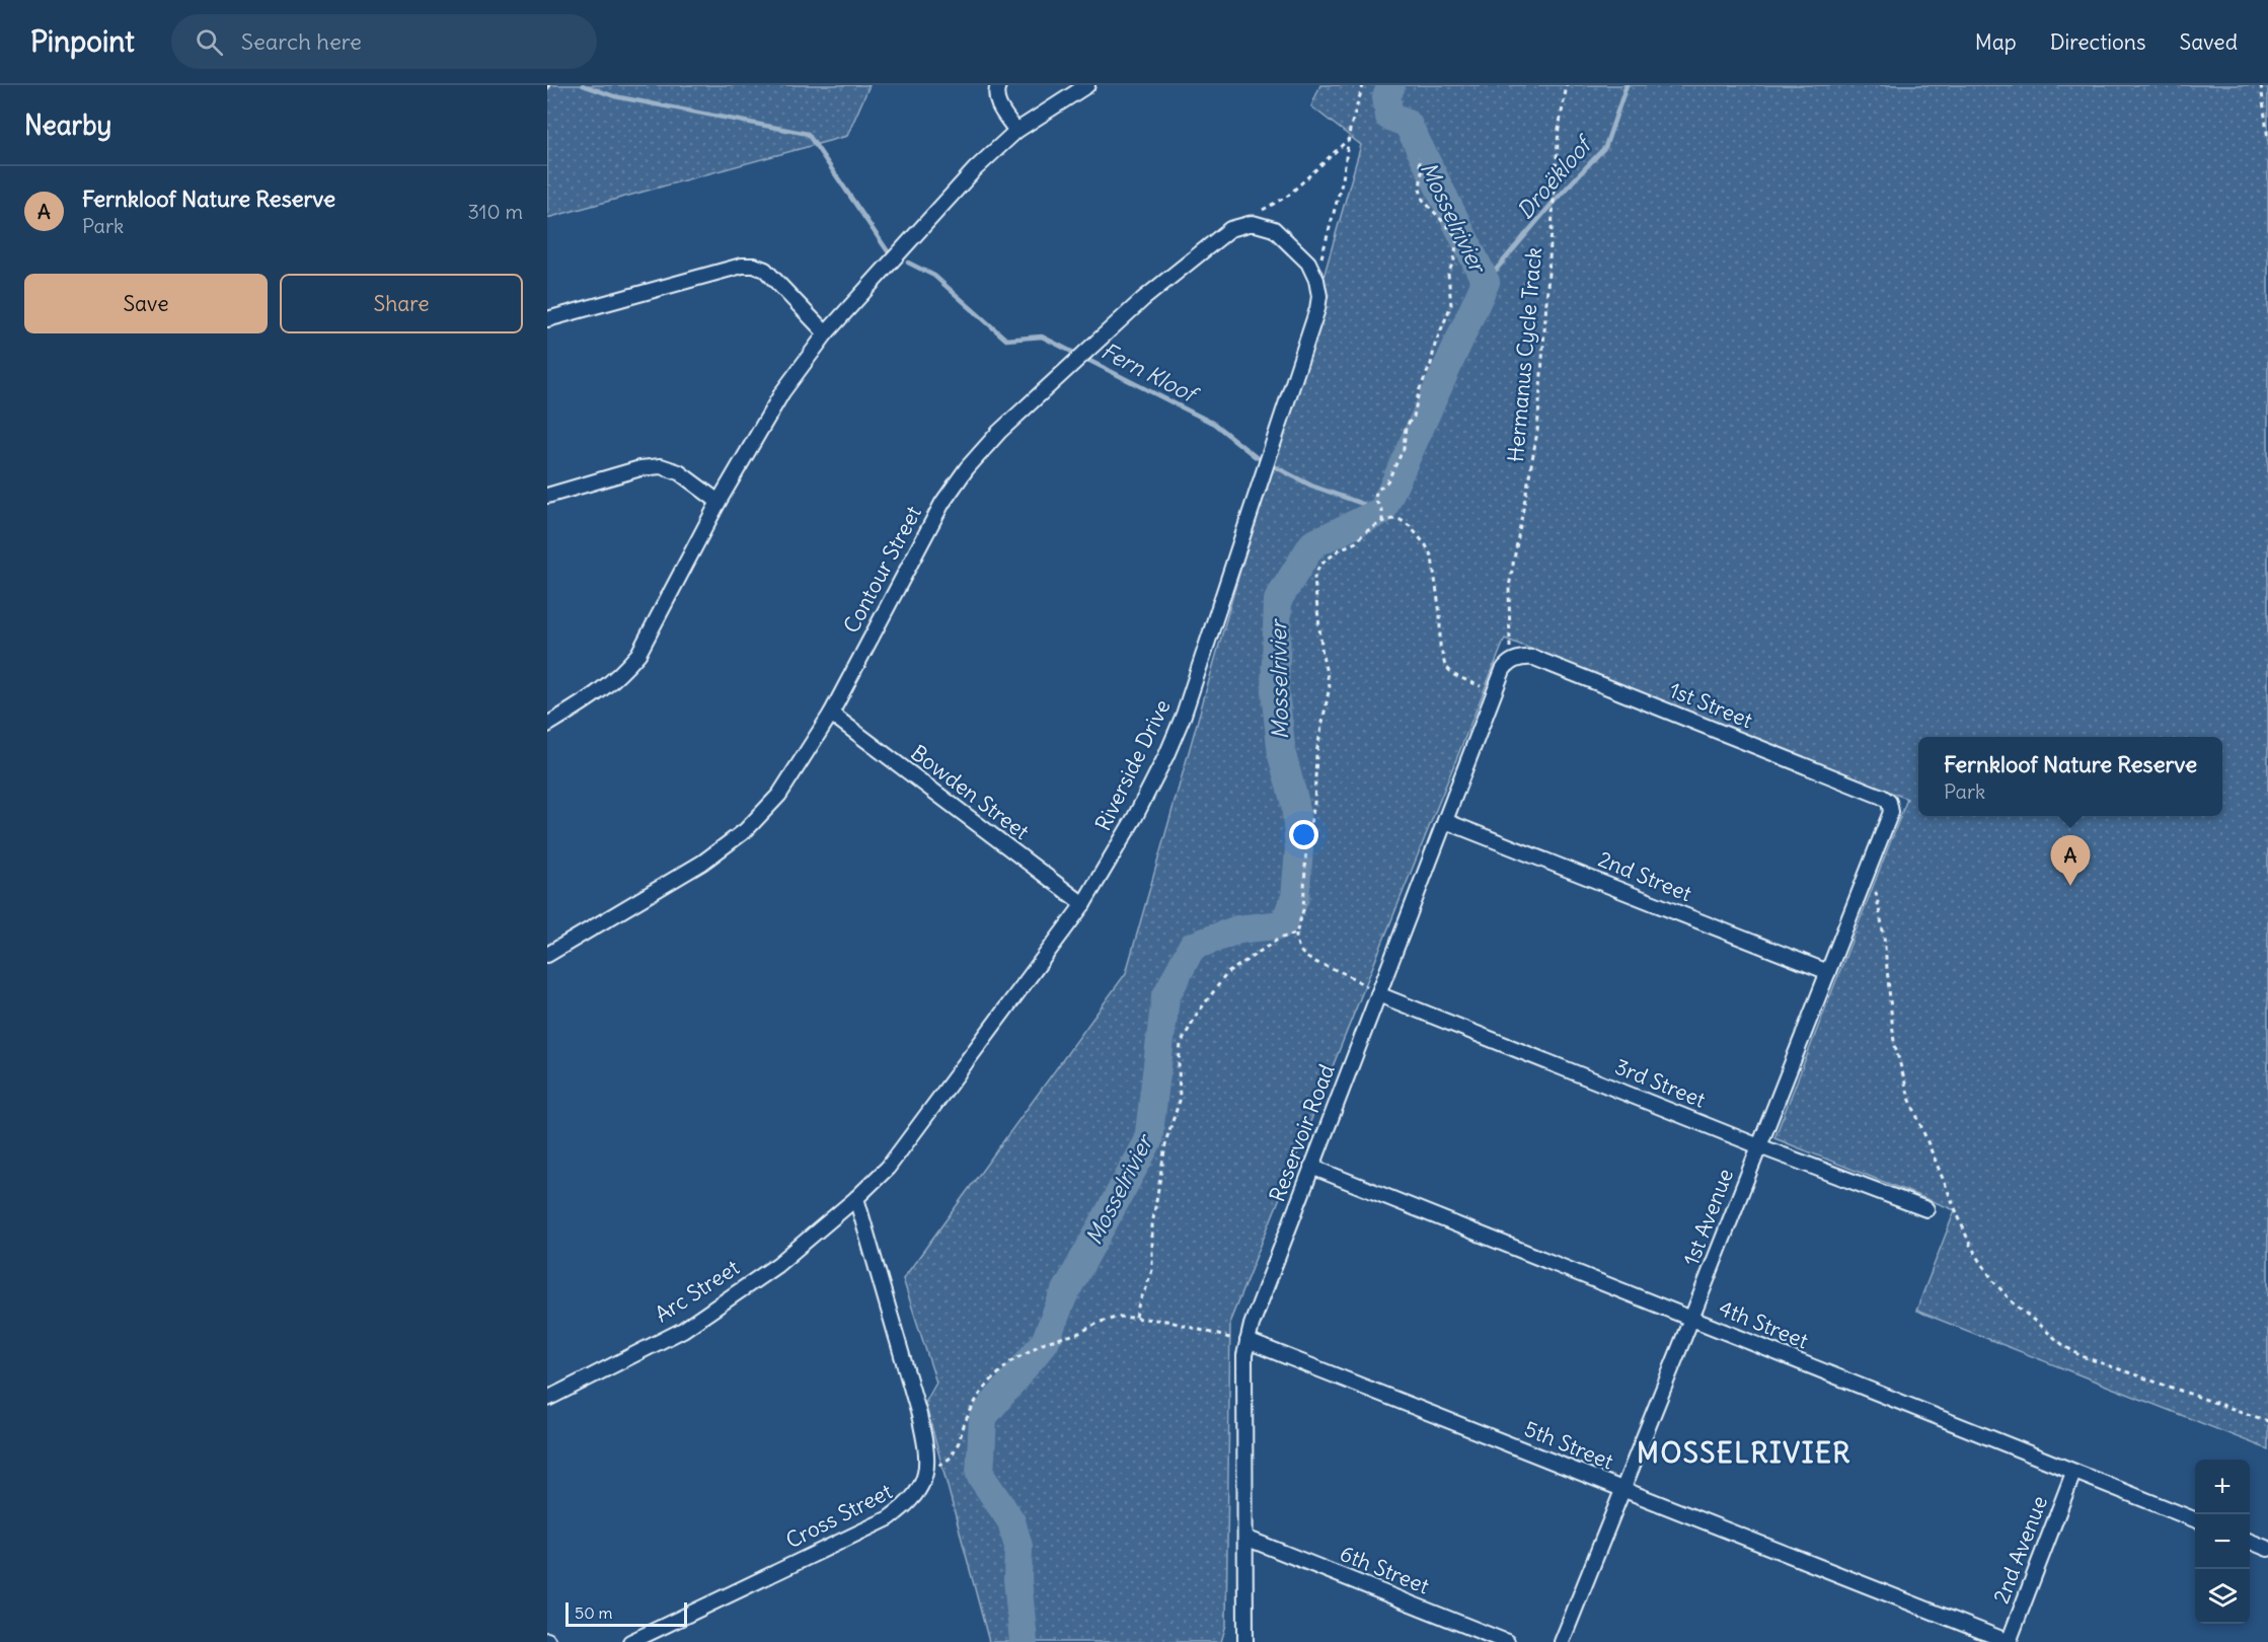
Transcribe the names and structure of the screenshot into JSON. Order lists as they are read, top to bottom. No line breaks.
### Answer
{"streets":{"street":["Contour Street","1st Street","Riverside Drive","Bowden Street","2nd Street","3rd Street","Reservoir Road","1st Avenue","Arc Street","4th Street","5th Street","Cross Street","2nd Avenue","6th Street"],"path":["Hermanus Cycle Track"]},"crossings":[["Hermanus Cycle Track","1st Street"],["Hermanus Cycle Track","Reservoir Road"],["Contour Street","Riverside Drive"],["Contour Street","Bowden Street"],["1st Street","Reservoir Road"],["1st Street","1st Avenue"],["Riverside Drive","Bowden Street"],["Riverside Drive","Arc Street"],["Riverside Drive","Cross Street"],["2nd Street","Reservoir Road"],["2nd Street","1st Avenue"],["3rd Street","Reservoir Road"],["3rd Street","1st Avenue"],["Reservoir Road","4th Street"],["Reservoir Road","5th Street"],["Reservoir Road","6th Street"],["1st Avenue","4th Street"],["1st Avenue","5th Street"],["Arc Street","Cross Street"],["4th Street","2nd Avenue"],["5th Street","2nd Avenue"]],"districts":["MOSSELRIVIER"],"water":["Droëkloof","Mosselrivier","Fern Kloof"],"scale_bar":"50 m","page":{"header":"Pinpoint","search":"Search here","nav":["Map","Directions","Saved"],"heading":"Nearby","list":[{"mark":"A","name":"Fernkloof Nature Reserve","note":"Park","value":"310 m"}],"buttons":["Save","Share"],"popup":["Fernkloof Nature Reserve","Park"],"pins":"A","map_buttons":["+","−"],"scale":"50 m"}}
